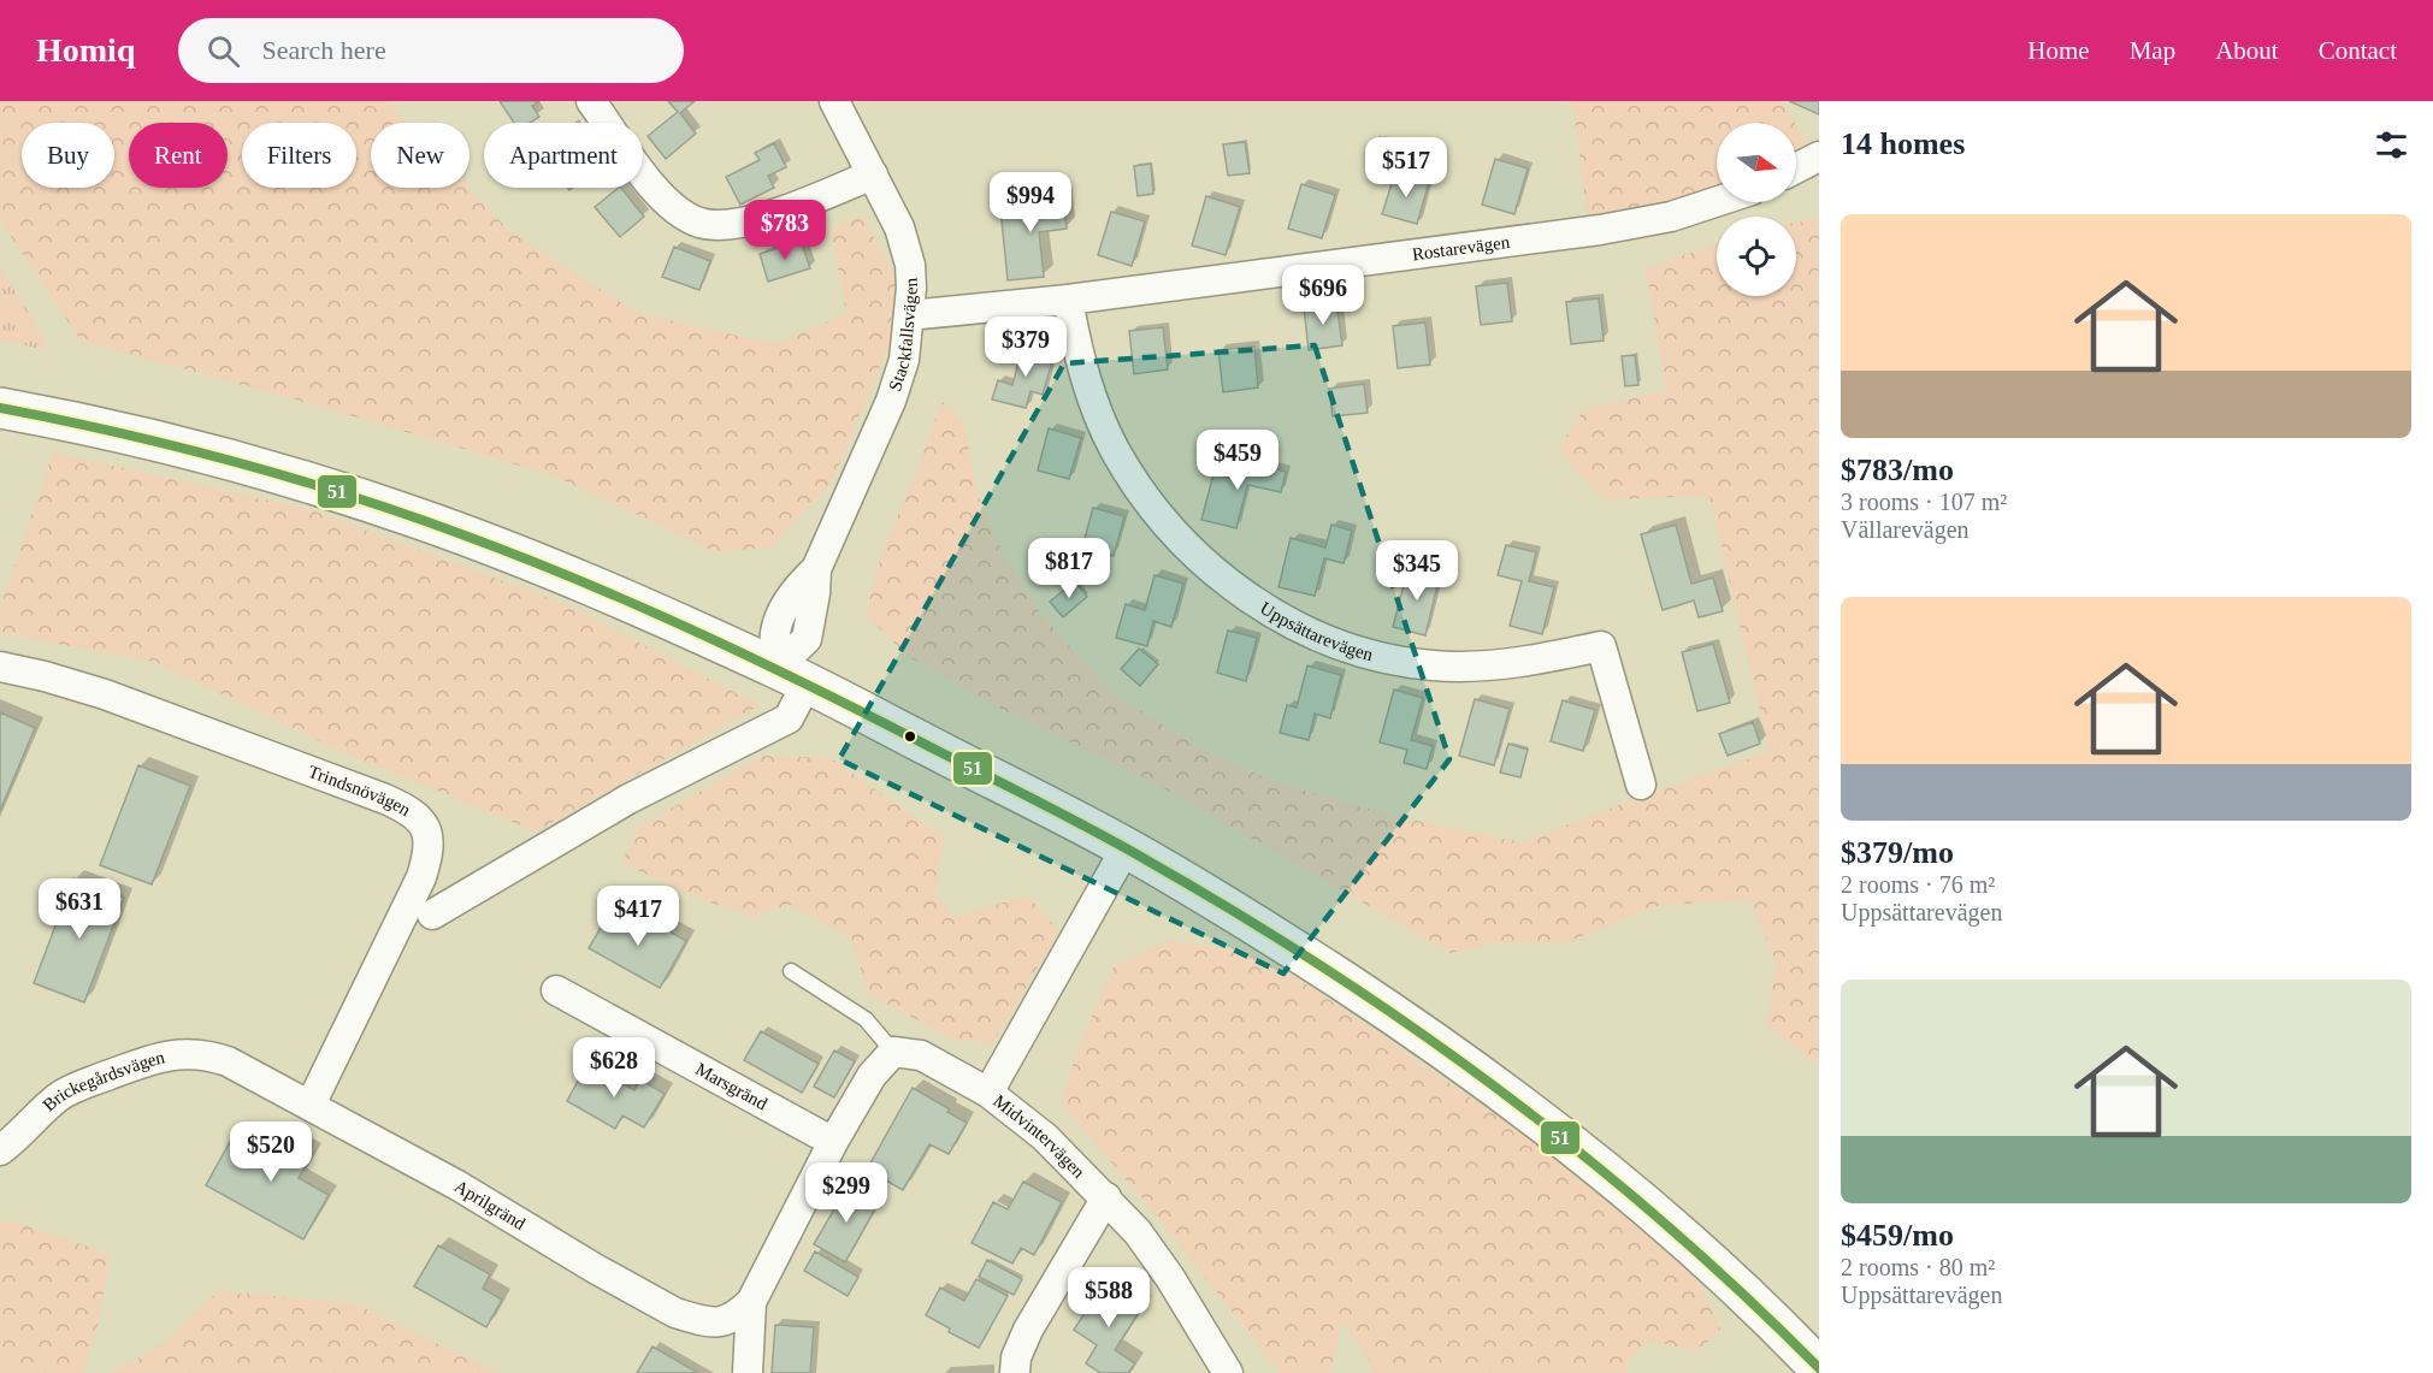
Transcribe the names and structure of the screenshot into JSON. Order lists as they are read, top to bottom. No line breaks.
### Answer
{"streets":{"street":["Rostarevägen","Stackfallsvägen","Uppsättarevägen","Trindsnövägen","Brickegårdsvägen","Marsgränd","Midvintervägen","Aprilgränd"]},"crossings":[["Rostarevägen","Stackfallsvägen"],["Rostarevägen","Uppsättarevägen"],["Trindsnövägen","Aprilgränd"],["Brickegårdsvägen","Aprilgränd"]],"lines":["transit line 51"],"north":"right","page":{"header":"Homiq","search":"Search here","nav":["Home","Map","About","Contact"],"heading":"14 homes","chip":["Buy","Rent","Filters","New","Apartment"],"price":["$517","$994","$783","$696","$379","$459","$817","$345","$631","$417","$628","$520","$299","$588"],"list":[{"name":"$783/mo","note":"3 rooms · 107 m² · Vällarevägen"},{"name":"$379/mo","note":"2 rooms · 76 m² · Uppsättarevägen"},{"name":"$459/mo","note":"2 rooms · 80 m² · Uppsättarevägen"}]}}
